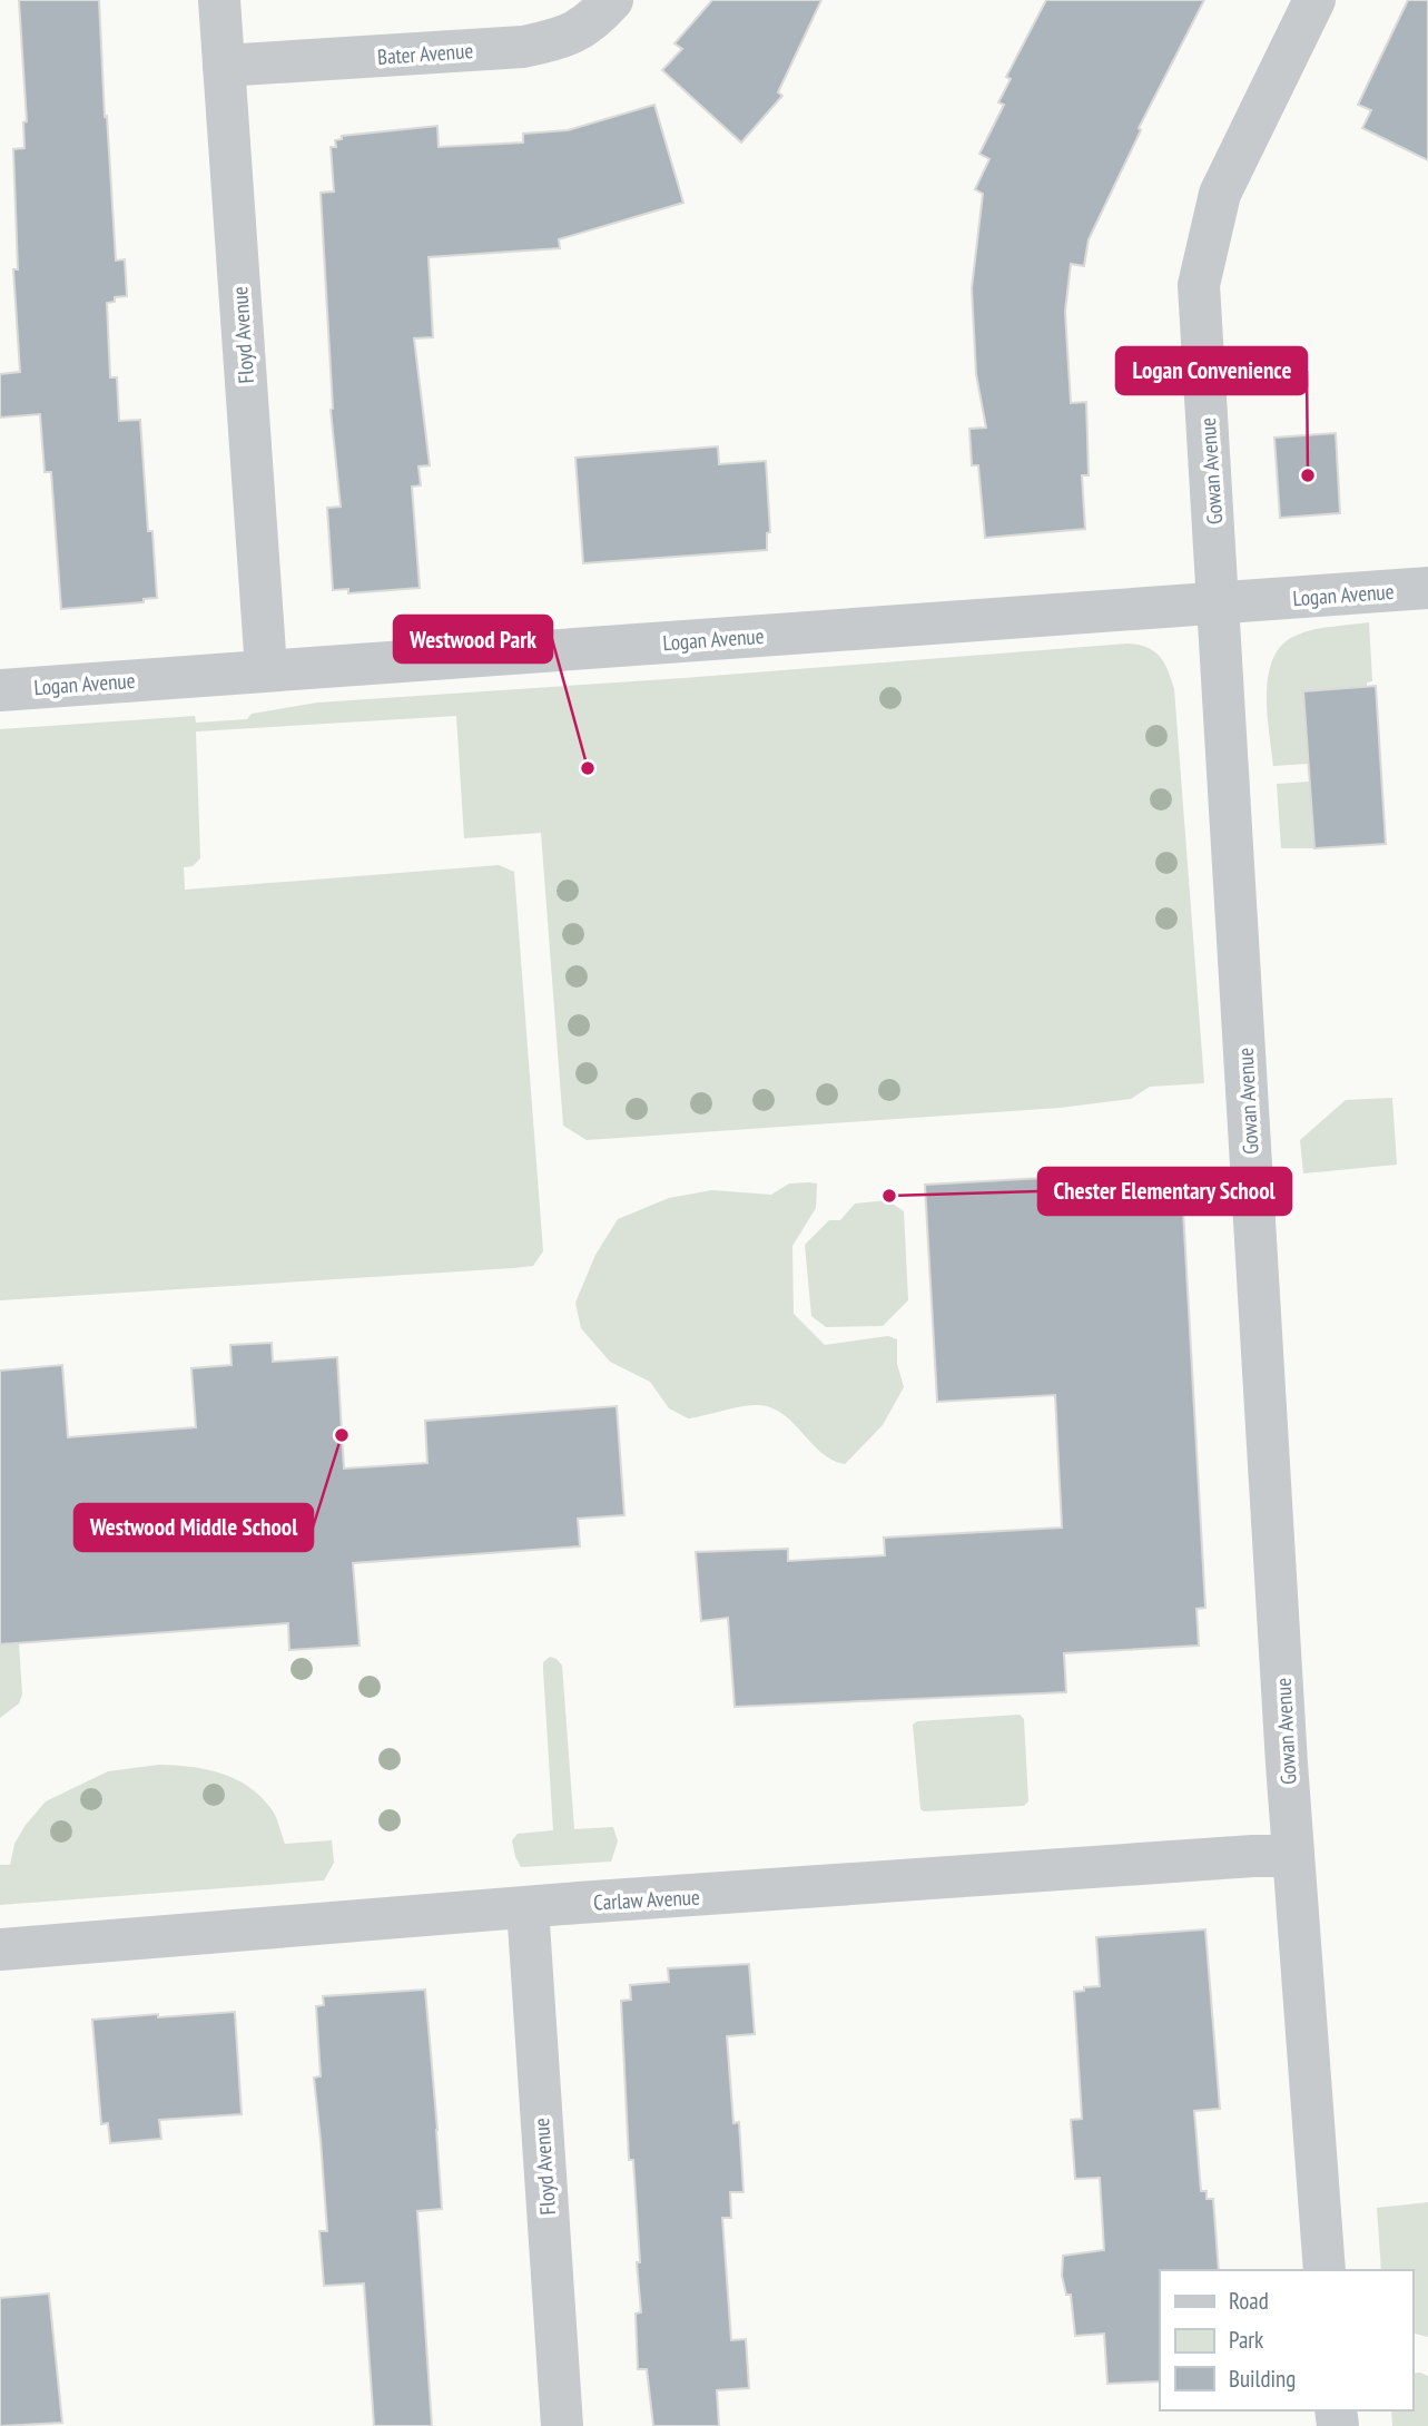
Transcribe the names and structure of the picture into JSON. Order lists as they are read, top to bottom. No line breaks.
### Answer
{"streets":{"street":["Bater Avenue","Floyd Avenue","Gowan Avenue","Logan Avenue","Carlaw Avenue"]},"crossings":[["Bater Avenue","Floyd Avenue"],["Floyd Avenue","Logan Avenue"],["Floyd Avenue","Carlaw Avenue"],["Gowan Avenue","Logan Avenue"],["Gowan Avenue","Carlaw Avenue"]],"places":["Logan Convenience","Westwood Park","Chester Elementary School","Westwood Middle School"],"legend":["Road","Park","Building"]}
